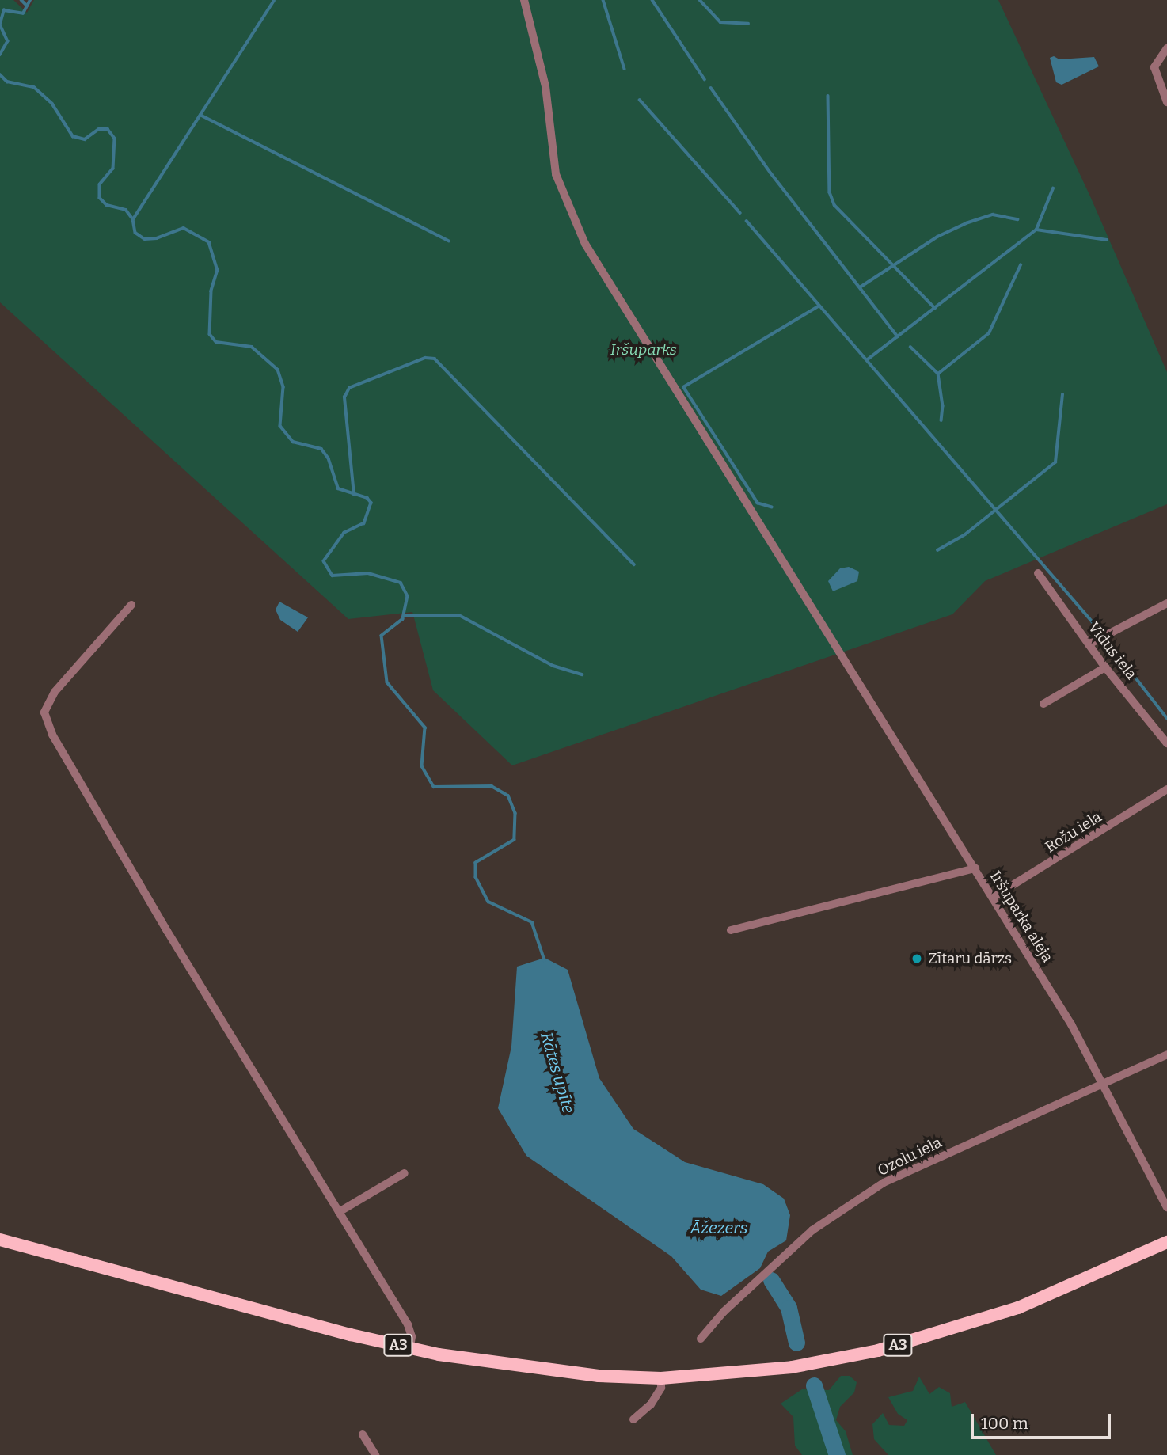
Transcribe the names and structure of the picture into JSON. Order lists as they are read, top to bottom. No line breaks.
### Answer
{"streets":{"highway":["A3"],"street":["Vidus iela","Rožu iela","Iršuparka aleja","Ozolu iela"]},"crossings":[["Rožu iela","Iršuparka aleja"],["Iršuparka aleja","Ozolu iela"]],"water":["Rātes upīte","Āžezers"],"parks":["Iršuparks"],"places":["Zītaru dārzs"],"scale_bar":"100 m"}
